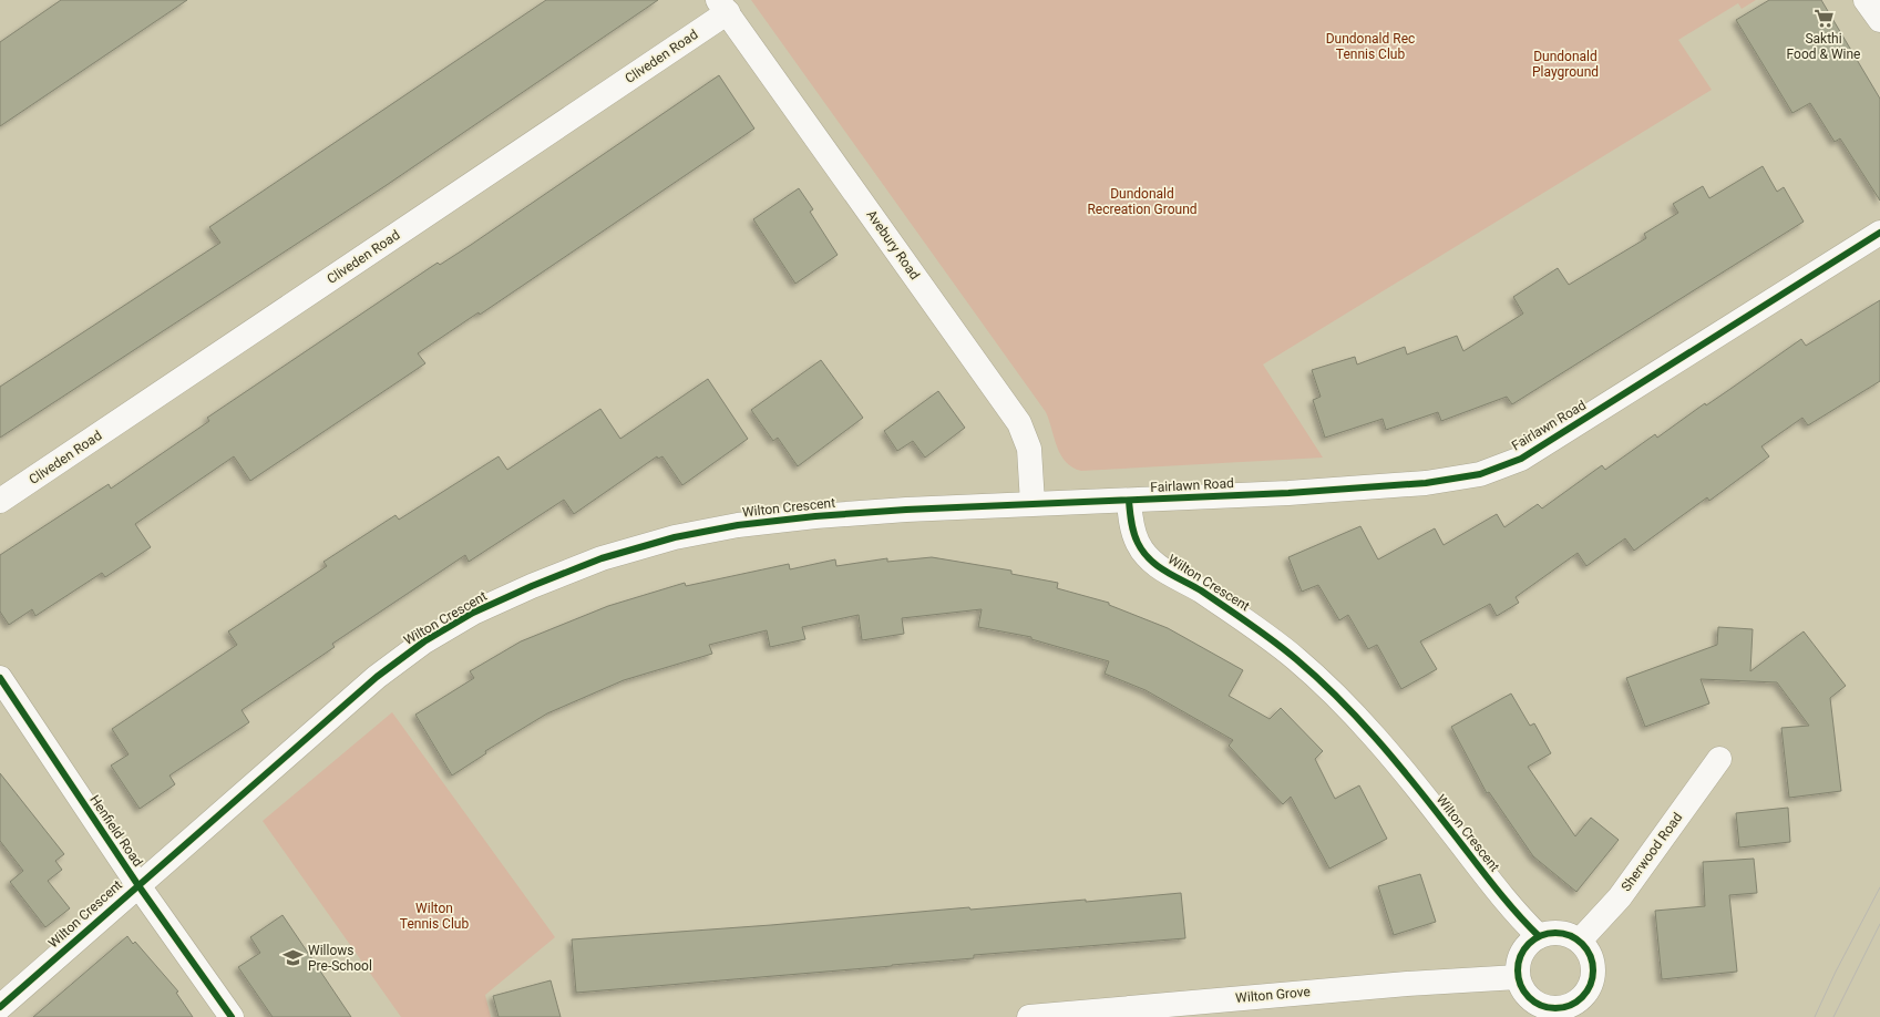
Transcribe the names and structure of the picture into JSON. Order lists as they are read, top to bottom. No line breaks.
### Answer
{"streets":{"street":["Cliveden Road","Avebury Road","Fairlawn Road","Wilton Crescent","Henfield Road","Sherwood Road","Wilton Grove"]},"crossings":[["Cliveden Road","Avebury Road"],["Avebury Road","Wilton Crescent"],["Fairlawn Road","Wilton Crescent"],["Wilton Crescent","Henfield Road"],["Wilton Crescent","Sherwood Road"],["Wilton Crescent","Wilton Grove"],["Sherwood Road","Wilton Grove"]],"parks":["Dundonald Rec Tennis Club","Dundonald Playground","Dundonald Recreation Ground","Wilton Tennis Club"],"places":{"supermarket":["Sakthi Food & Wine"],"school or university":["Willows Pre-School"]}}
